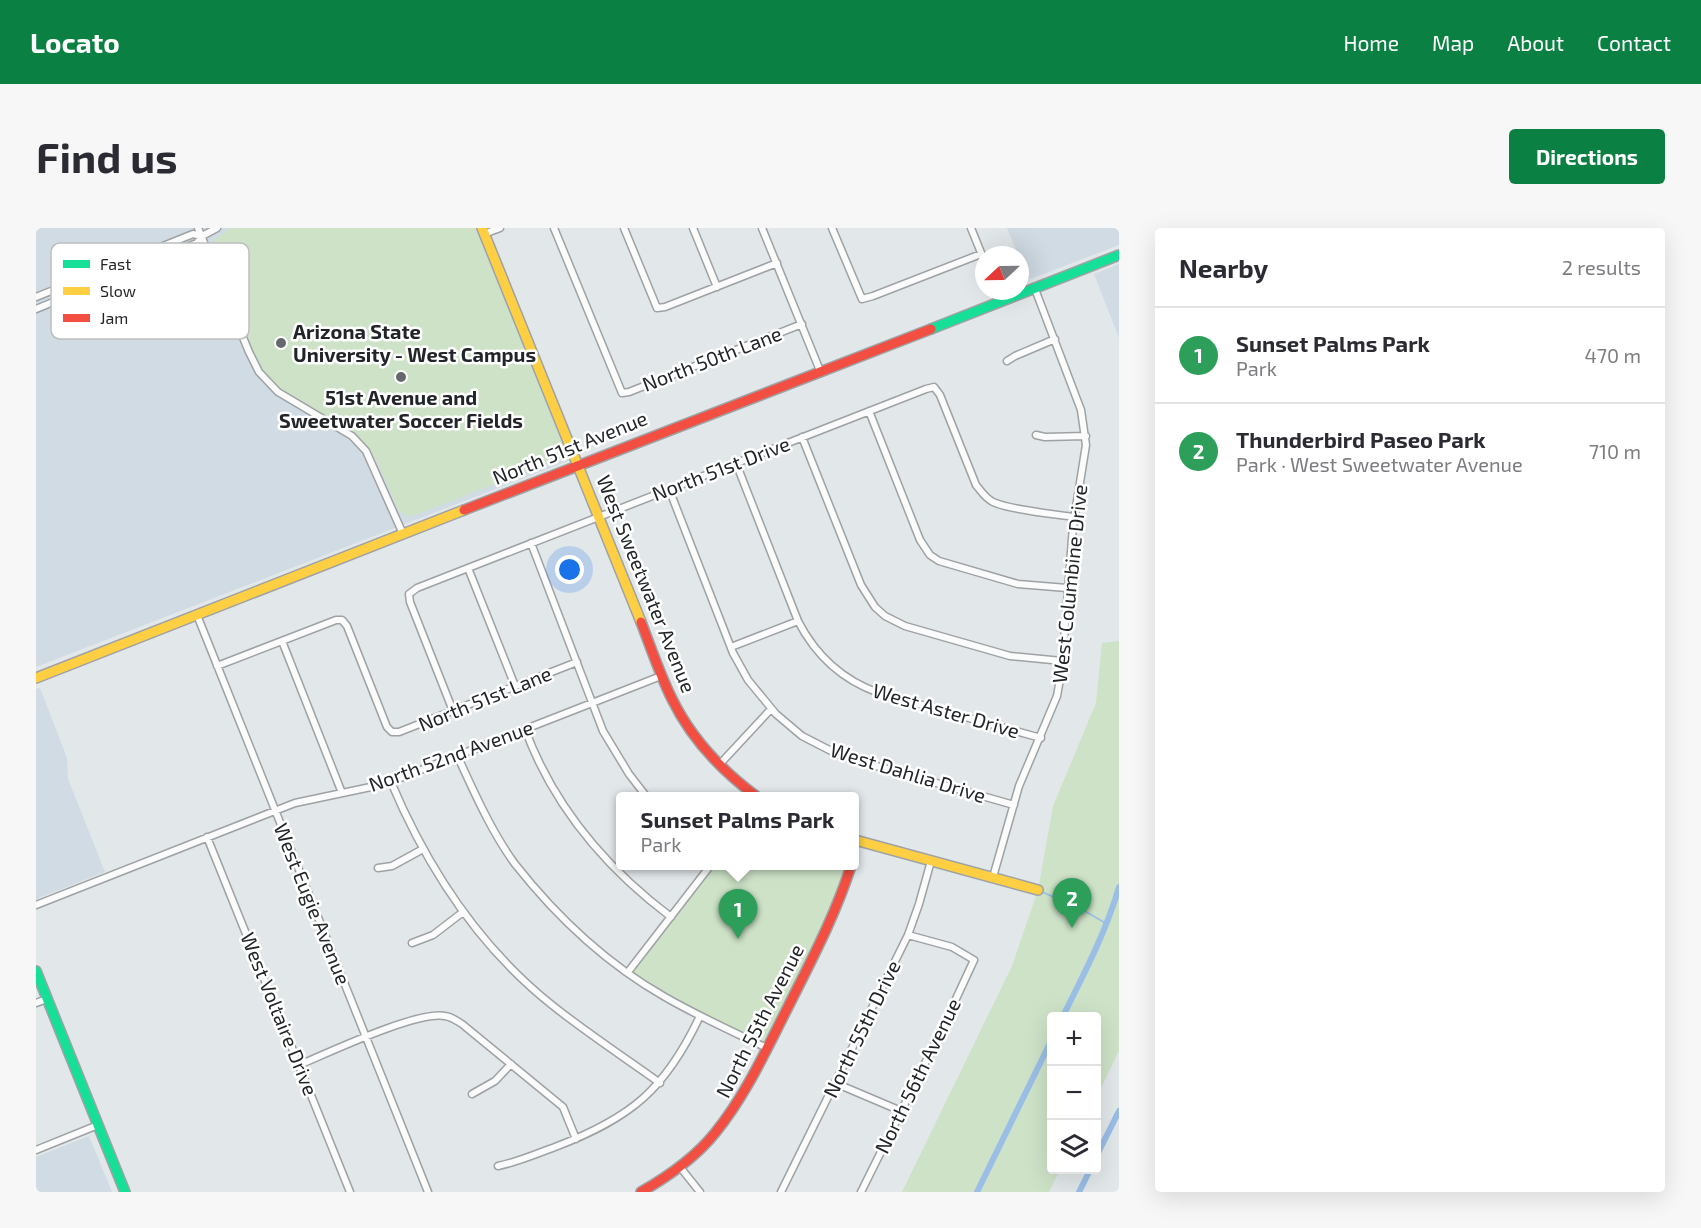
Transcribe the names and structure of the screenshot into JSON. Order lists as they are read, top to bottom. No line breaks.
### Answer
{"streets":{"main road":["North 51st Avenue","West Sweetwater Avenue","North 55th Avenue"],"street":["North 50th Lane","North 51st Drive","West Columbine Drive","North 51st Lane","West Aster Drive","North 52nd Avenue","West Dahlia Drive","West Eugie Avenue","West Voltaire Drive","North 55th Drive","North 56th Avenue"]},"crossings":[["North 51st Avenue","West Sweetwater Avenue"],["North 51st Avenue","West Columbine Drive"],["North 51st Avenue","West Eugie Avenue"],["North 51st Drive","West Sweetwater Avenue"],["North 51st Drive","West Columbine Drive"],["North 51st Drive","North 51st Lane"],["North 51st Drive","West Aster Drive"],["North 51st Drive","West Dahlia Drive"],["West Sweetwater Avenue","North 52nd Avenue"],["West Columbine Drive","West Aster Drive"],["West Columbine Drive","West Dahlia Drive"],["North 52nd Avenue","West Eugie Avenue"],["North 52nd Avenue","West Voltaire Drive"],["North 55th Drive","North 56th Avenue"]],"places":["Arizona State University - West Campus","51st Avenue and Sweetwater Soccer Fields"],"legend":["Fast","Slow","Jam"],"north":"left","page":{"header":"Locato","nav":["Home","Map","About","Contact"],"buttons":"Directions","title":"Find us","heading":["Nearby","2 results"],"list":[{"mark":"1","name":"Sunset Palms Park","note":"Park","value":"470 m"},{"mark":"2","name":"Thunderbird Paseo Park","note":"Park · West Sweetwater Avenue","value":"710 m"}],"popup":["Sunset Palms Park","Park"],"pins":["2","1"],"map_buttons":["+","−"]}}
